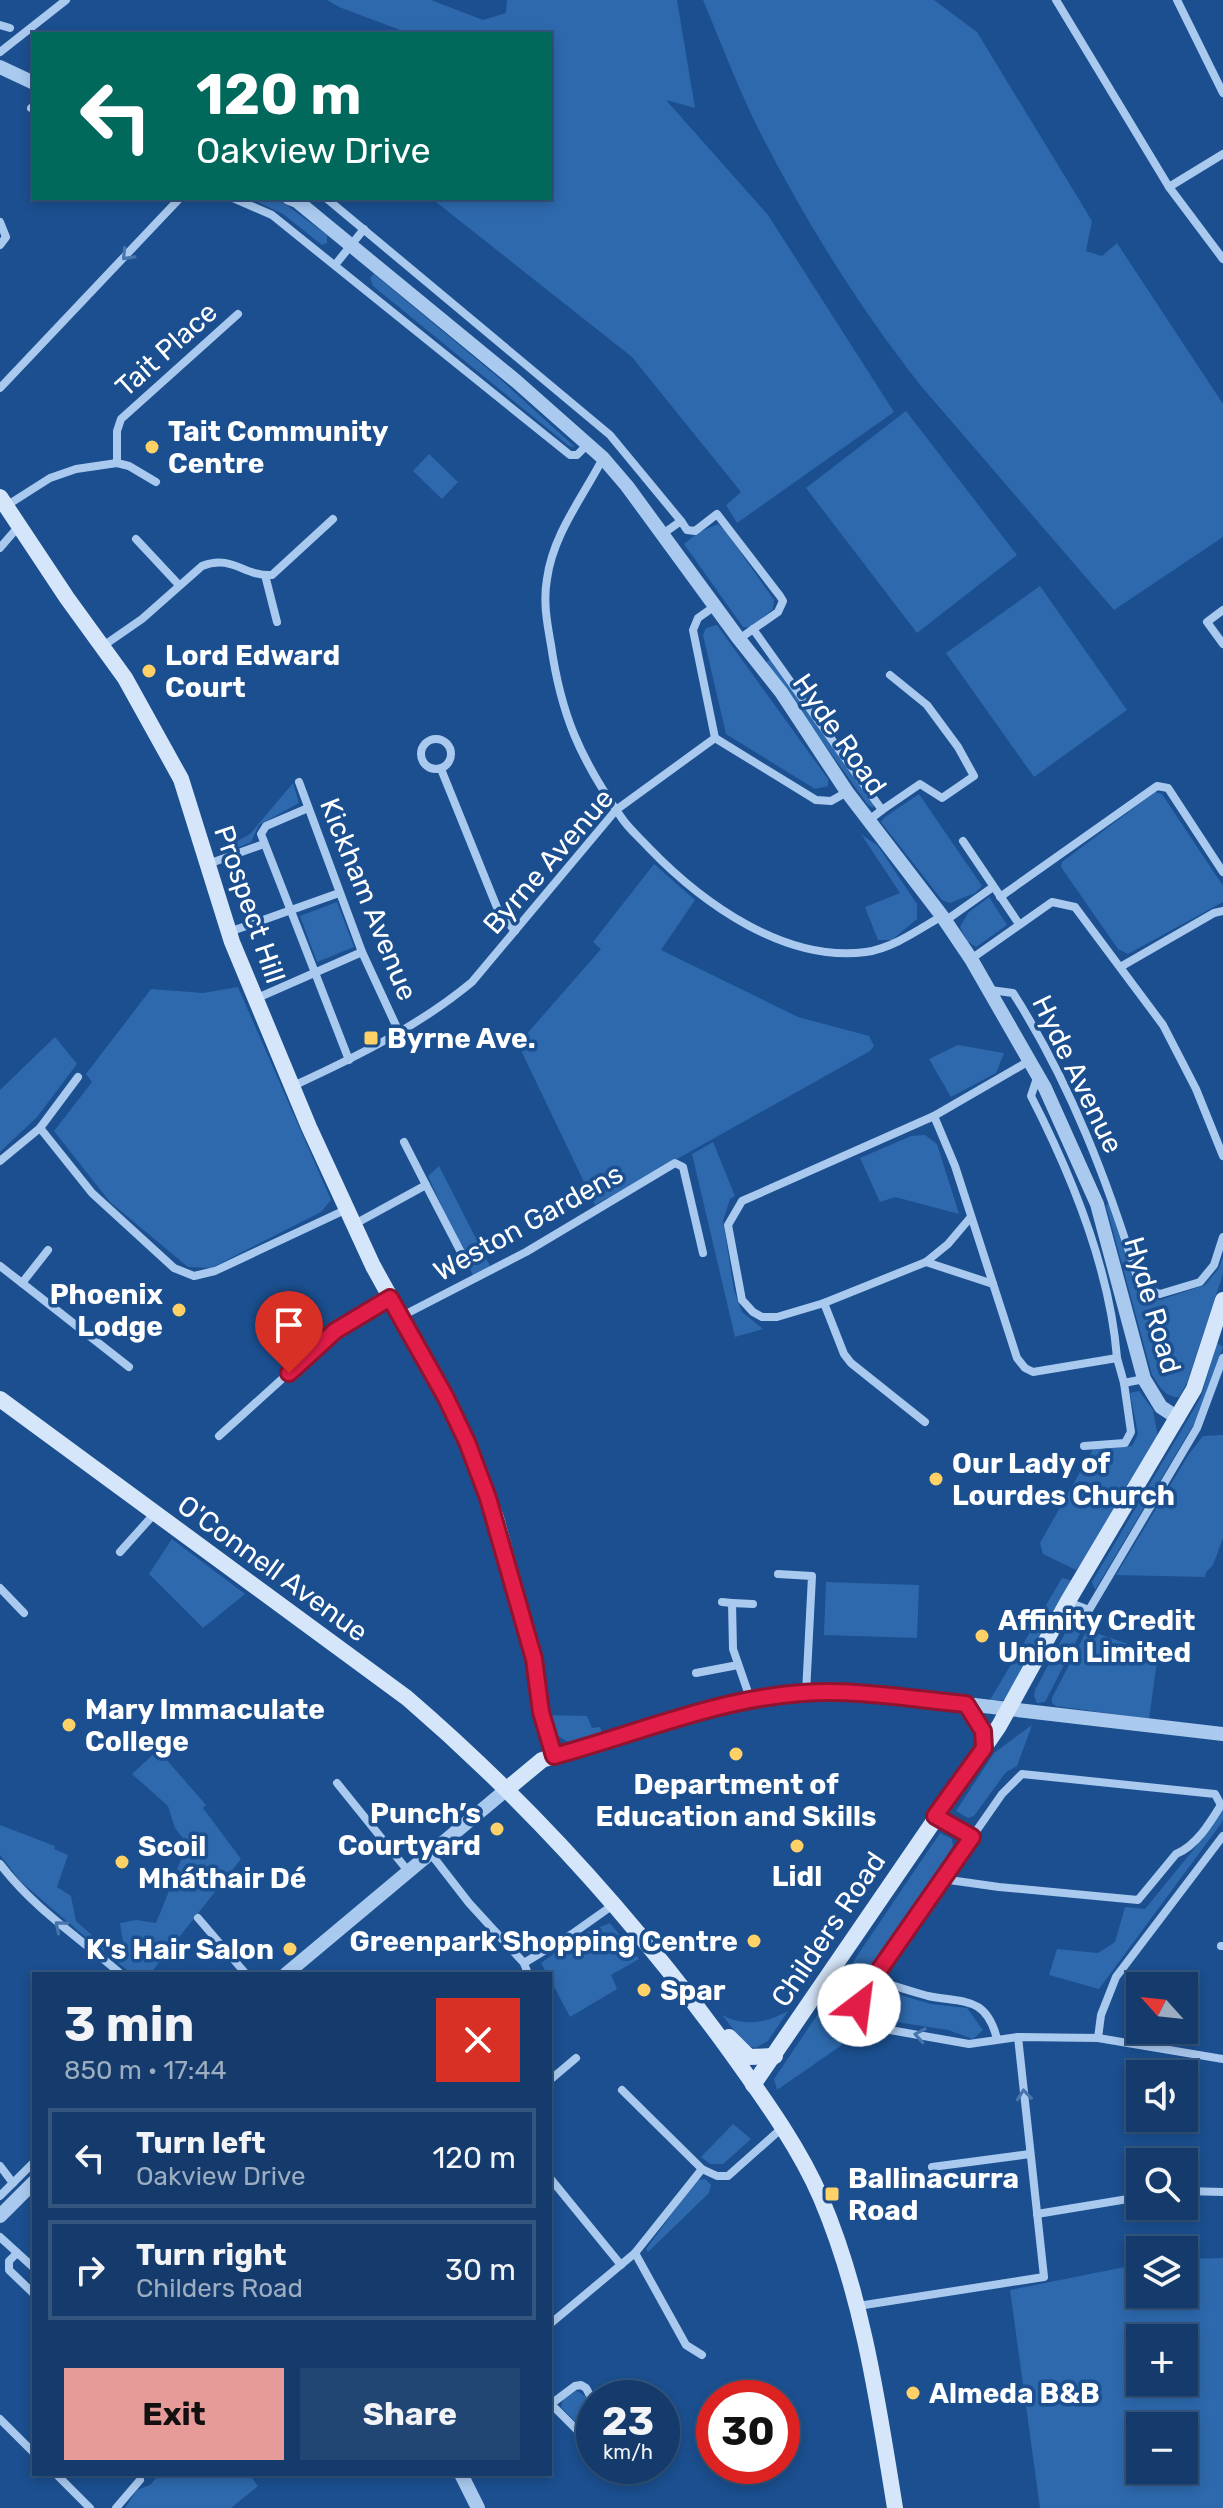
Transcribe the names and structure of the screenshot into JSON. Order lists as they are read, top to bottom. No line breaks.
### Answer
{"streets":{"main road":["Prospect Hill","O'Connell Avenue","Childers Road"],"street":["Tait Place","Hyde Road","Byrne Avenue","Kickham Avenue","Hyde Avenue","Weston Gardens"]},"crossings":[["Hyde Road","Hyde Avenue"],["Hyde Road","Childers Road"],["Byrne Avenue","Kickham Avenue"],["Byrne Avenue","Prospect Hill"],["Prospect Hill","Weston Gardens"]],"places":{"other":["Tait Community Centre","Lord Edward Court","Phoenix Lodge","Our Lady of Lourdes Church","Affinity Credit Union Limited","Mary Immaculate College","Department of Education and Skills","Punch’s Courtyard","Lidl","Scoil Mháthair Dé","Greenpark Shopping Centre","K's Hair Salon","Spar","Almeda B&B"],"transit":["Byrne Ave.","Ballinacurra Road"]},"north":"top left","page":{"turn":["120 m","Oakview Drive"],"map_buttons":["+","−"],"heading":["3 min","850 m · 17:44"],"list":[{"name":"Turn left","note":"Oakview Drive","value":"120 m"},{"name":"Turn right","note":"Childers Road","value":"30 m"}],"buttons":["Exit","Share"],"speed":"23 km/h","limit":"30"}}
